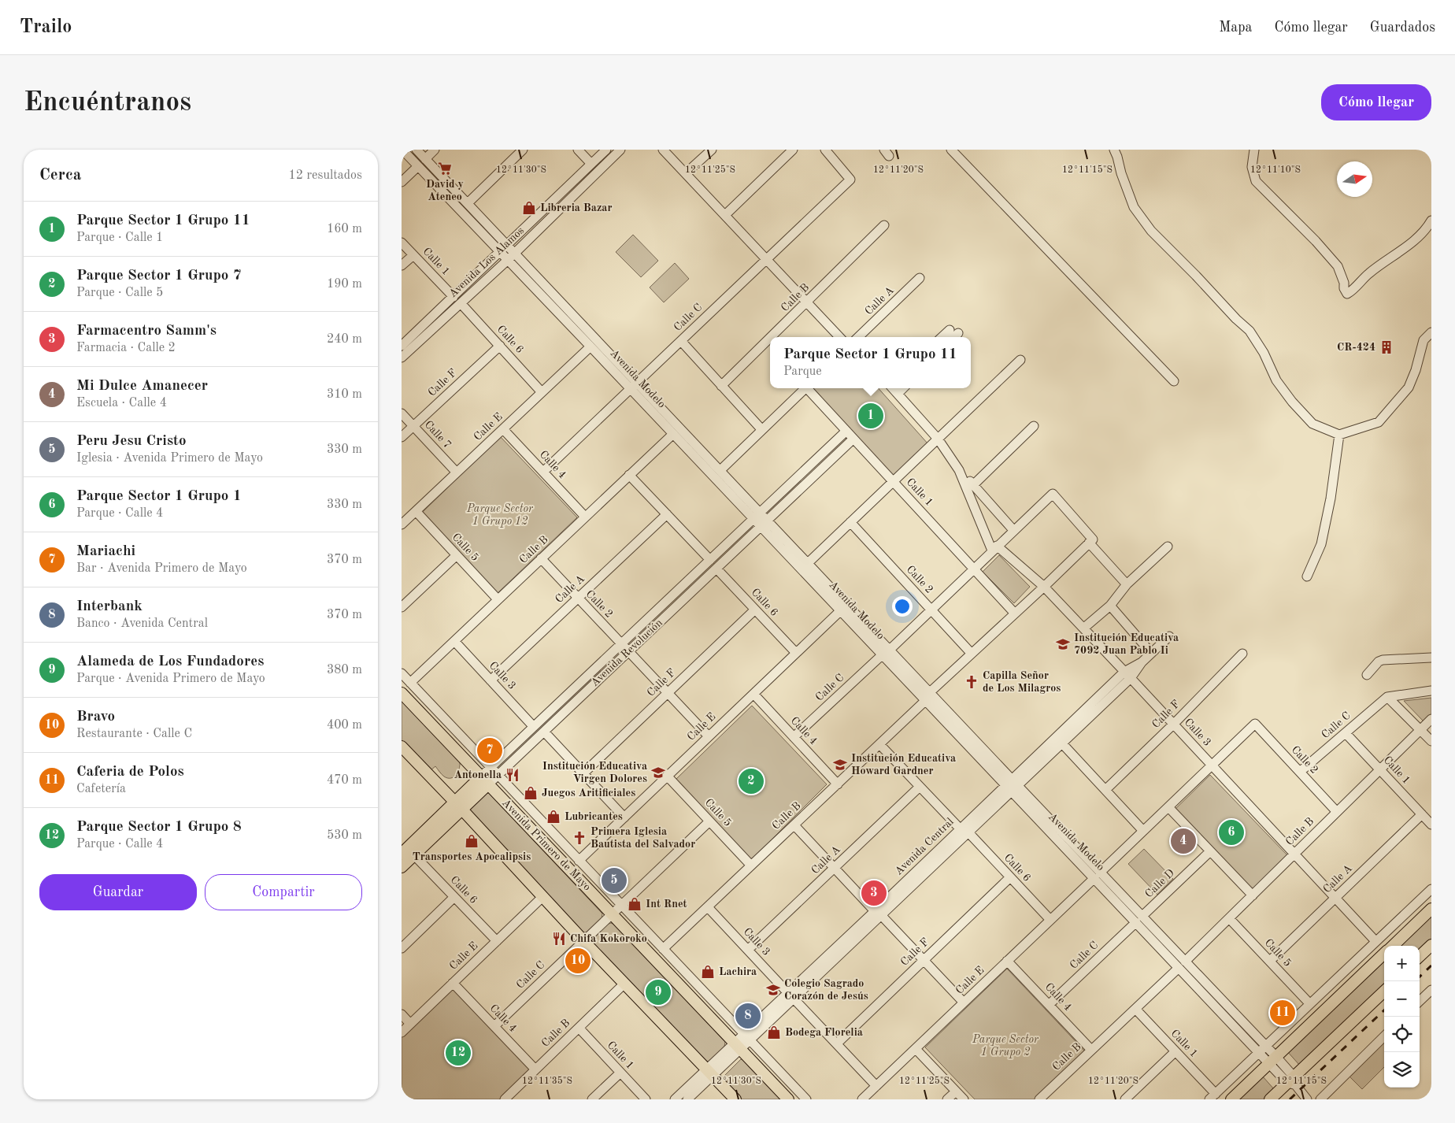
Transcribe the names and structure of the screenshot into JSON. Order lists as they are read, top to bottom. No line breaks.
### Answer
{"streets":{"main road":["Avenida Revolución","Avenida Primero de Mayo"],"street":["Calle 1","Avenida Los Alamos","Calle B","Calle A","Calle C","Calle 6","Avenida Modelo","Calle F","Calle E","Calle 7","Calle 4","Calle 5","Calle 2","Calle 3","Avenida Central","Calle D"]},"crossings":[["Calle 1","Avenida Los Alamos"],["Calle 1","Calle B"],["Calle 1","Calle A"],["Calle 1","Calle C"],["Calle 1","Avenida Revolución"],["Avenida Los Alamos","Calle 6"],["Avenida Los Alamos","Avenida Modelo"],["Calle B","Calle C"],["Calle B","Avenida Modelo"],["Calle B","Calle 4"],["Calle B","Calle 5"],["Calle B","Calle 2"],["Calle B","Calle 3"],["Calle B","Avenida Primero de Mayo"],["Calle A","Calle 5"],["Calle A","Calle 2"],["Calle A","Calle 3"],["Calle C","Avenida Modelo"],["Calle C","Calle 4"],["Calle C","Calle 2"],["Calle C","Calle 3"],["Calle C","Avenida Primero de Mayo"],["Calle C","Calle D"],["Calle 6","Calle F"],["Calle 6","Calle E"],["Calle 6","Avenida Revolución"],["Calle 6","Avenida Central"],["Avenida Modelo","Calle E"],["Avenida Modelo","Avenida Revolución"],["Avenida Modelo","Avenida Central"],["Avenida Modelo","Calle D"],["Calle F","Calle 7"],["Calle F","Calle 3"],["Calle E","Calle 7"],["Calle E","Calle 4"],["Calle E","Calle 5"],["Calle E","Calle 2"],["Calle E","Calle 3"],["Calle E","Avenida Primero de Mayo"],["Calle 2","Avenida Revolución"],["Avenida Revolución","Calle 3"],["Avenida Revolución","Avenida Primero de Mayo"],["Calle 3","Avenida Central"],["Avenida Primero de Mayo","Avenida Central"]],"parks":["Parque Sector 1 Grupo 12","Parque Sector 1 Grupo 2"],"places":{"supermarket":["David y Ateneo"],"shop":["Libreria Bazar","Juegos Aritificiales","Lubricantes","Transportes Apocalipsis","Int Rnet","Lachira","Bodega Florelia"],"building":["CR-424"],"school or university":["Institución Educativa 7092 Juan Pablo Ii","Institución Educativa Howard Gardner","Institución Educativa Virgen Dolores","Colegio Sagrado Corazón de Jesús"],"church":["Capilla Señor de Los Milagros","Primera Iglesia Bautista del Salvador"],"restaurant":["Antonella","Chifa Kokoroko"]},"north":"right","page":{"header":"Trailo","nav":["Mapa","Cómo llegar","Guardados"],"buttons":["Cómo llegar",["Guardar","Compartir"]],"title":"Encuéntranos","heading":["Cerca","12 resultados"],"list":[{"mark":"1","name":"Parque Sector 1 Grupo 11","note":"Parque · Calle 1","value":"160 m"},{"mark":"2","name":"Parque Sector 1 Grupo 7","note":"Parque · Calle 5","value":"190 m"},{"mark":"3","name":"Farmacentro Samm's","note":"Farmacia · Calle 2","value":"240 m"},{"mark":"4","name":"Mi Dulce Amanecer","note":"Escuela · Calle 4","value":"310 m"},{"mark":"5","name":"Peru Jesu Cristo","note":"Iglesia · Avenida Primero de Mayo","value":"330 m"},{"mark":"6","name":"Parque Sector 1 Grupo 1","note":"Parque · Calle 4","value":"330 m"},{"mark":"7","name":"Mariachi","note":"Bar · Avenida Primero de Mayo","value":"370 m"},{"mark":"8","name":"Interbank","note":"Banco · Avenida Central","value":"370 m"},{"mark":"9","name":"Alameda de Los Fundadores","note":"Parque · Avenida Primero de Mayo","value":"380 m"},{"mark":"10","name":"Bravo","note":"Restaurante · Calle C","value":"400 m"},{"mark":"11","name":"Caferia de Polos","note":"Cafetería","value":"470 m"},{"mark":"12","name":"Parque Sector 1 Grupo 8","note":"Parque · Calle 4","value":"530 m"}],"popup":["Parque Sector 1 Grupo 11","Parque"],"pins":["1","7","2","6","4","5","3","10","9","11","8","12"],"map_buttons":["+","−"]},"coordinates":["12°11'30\"S","12°11'25\"S","12°11'20\"S","12°11'15\"S","12°11'10\"S","12°11'35\"S"]}
